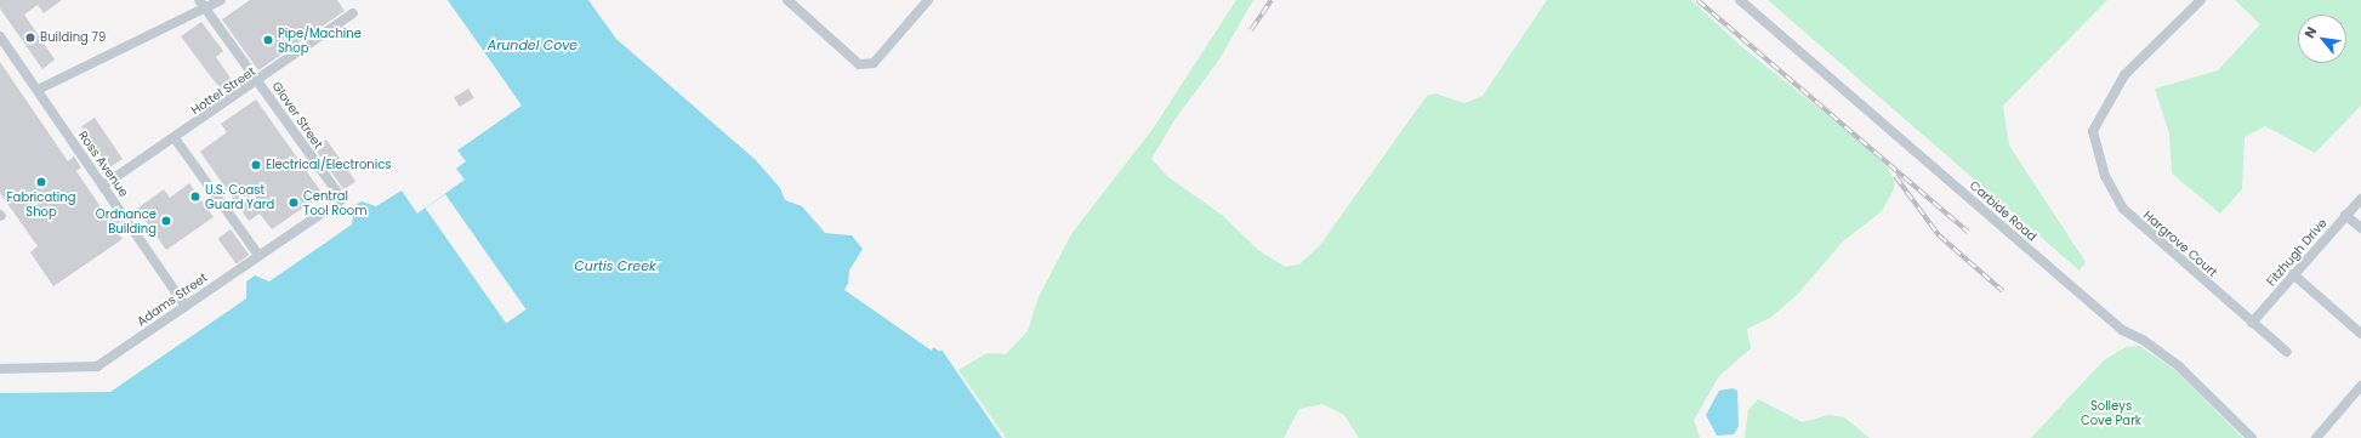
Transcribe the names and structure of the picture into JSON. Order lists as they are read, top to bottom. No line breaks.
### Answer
{"streets":{"street":["Hottel Street","Glover Street","Ross Avenue","Carbide Road","Hargrove Court","Fitzhugh Drive","Adams Street"]},"crossings":[["Hottel Street","Glover Street"],["Hottel Street","Ross Avenue"],["Glover Street","Adams Street"],["Ross Avenue","Adams Street"],["Hargrove Court","Fitzhugh Drive"]],"water":["Arundel Cove","Curtis Creek"],"parks":["Solleys Cove Park"],"places":["Building 79","Pipe/Machine Shop","Electrical/Electronics","Fabricating Shop","U.S. Coast Guard Yard","Central Tool Room","Ordnance Building"],"north":"top left"}
